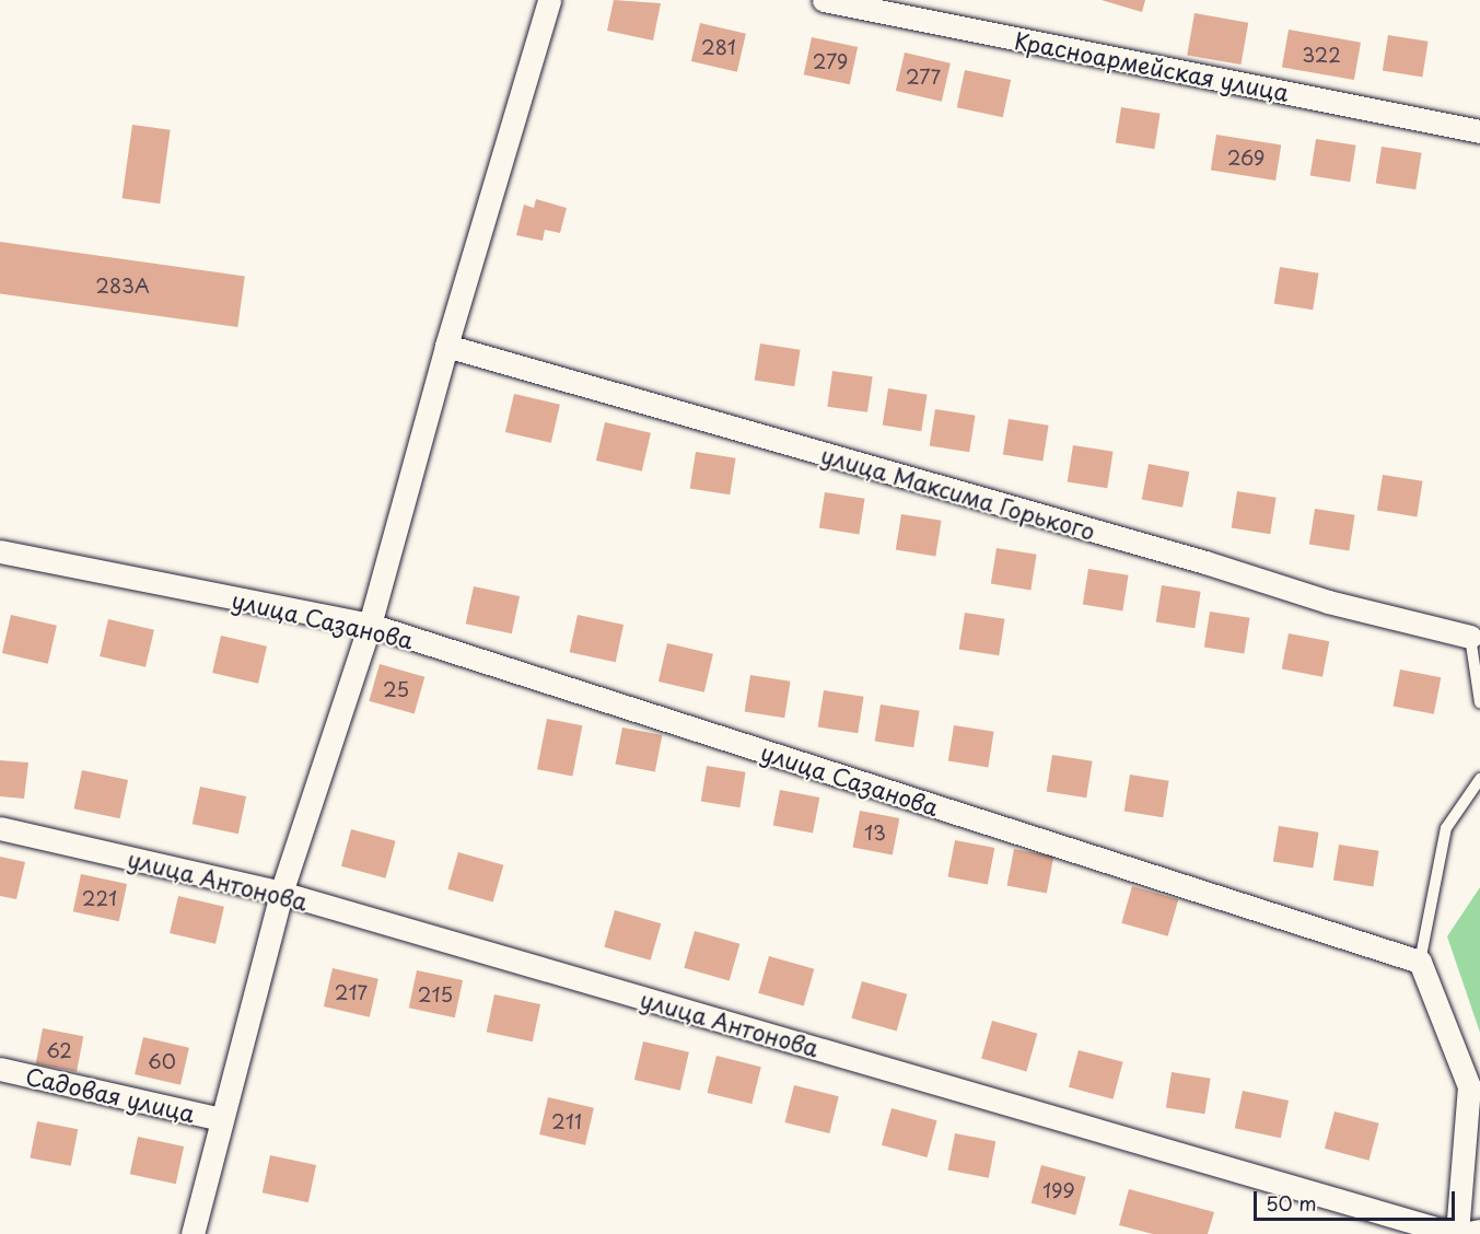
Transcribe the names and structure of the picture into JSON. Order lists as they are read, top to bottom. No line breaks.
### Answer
{"streets":{"street":["Красноармейская улица","улица Максима Горького","улица Сазанова","улица Антонова","Садовая улица"]},"house_numbers":["281","322","279","277","269","283А","25","13","221","217","215","62","60","211","199"],"scale_bar":"50 m"}
